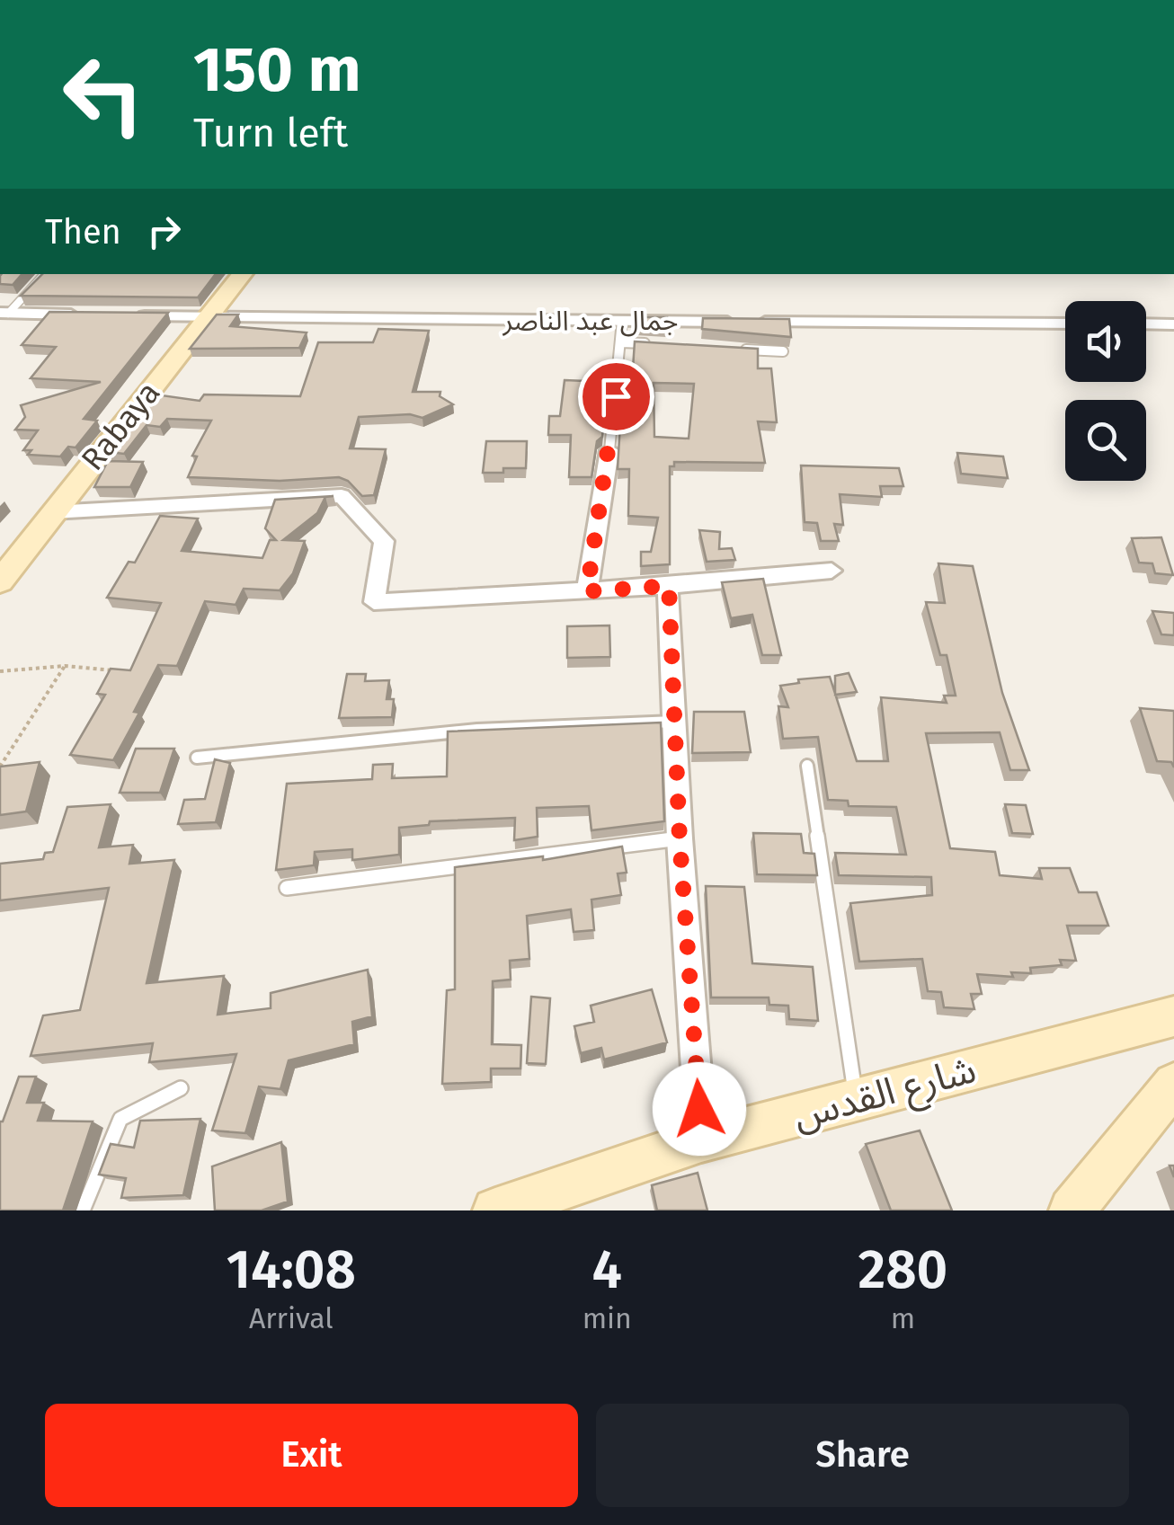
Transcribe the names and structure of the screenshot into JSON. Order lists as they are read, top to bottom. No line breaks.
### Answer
{"streets":{"street":["جمال عبد الناصر","Rabaya","شارع القدس"]},"crossings":[["جمال عبد الناصر","Rabaya"]],"page":{"turn":["150 m","Turn left"],"then":"Then","eta":["14:08","Arrival","4","min","280","m"],"buttons":["Exit","Share"]}}
